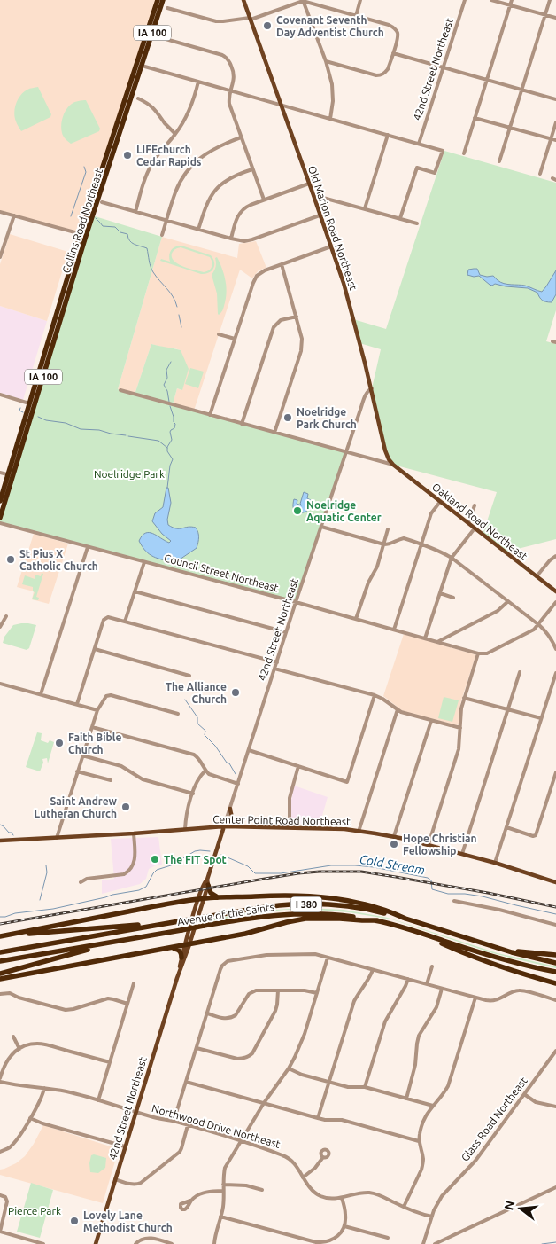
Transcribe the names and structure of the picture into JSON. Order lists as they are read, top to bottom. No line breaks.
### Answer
{"streets":{"highway":["IA 100","Collins Road Northeast","I 380","Avenue of the Saints"],"main road":["42nd Street Northeast","Old Marion Road Northeast","Oakland Road Northeast","Center Point Road Northeast"],"street":["Council Street Northeast","Glass Road Northeast","Northwood Drive Northeast"]},"crossings":[["42nd Street Northeast","Old Marion Road Northeast"],["42nd Street Northeast","Council Street Northeast"],["42nd Street Northeast","Center Point Road Northeast"],["42nd Street Northeast","Northwood Drive Northeast"],["Old Marion Road Northeast","Oakland Road Northeast"],["Glass Road Northeast","Northwood Drive Northeast"]],"water":["Cold Stream"],"parks":["Noelridge Park","Pierce Park"],"places":["Covenant Seventh Day Adventist Church","LIFEchurch Cedar Rapids","Noelridge Park Church","Noelridge Aquatic Center","St Pius X Catholic Church","The Alliance Church","Faith Bible Church","Saint Andrew Lutheran Church","Hope Christian Fellowship","The FIT Spot","Lovely Lane Methodist Church"],"north":"left"}
